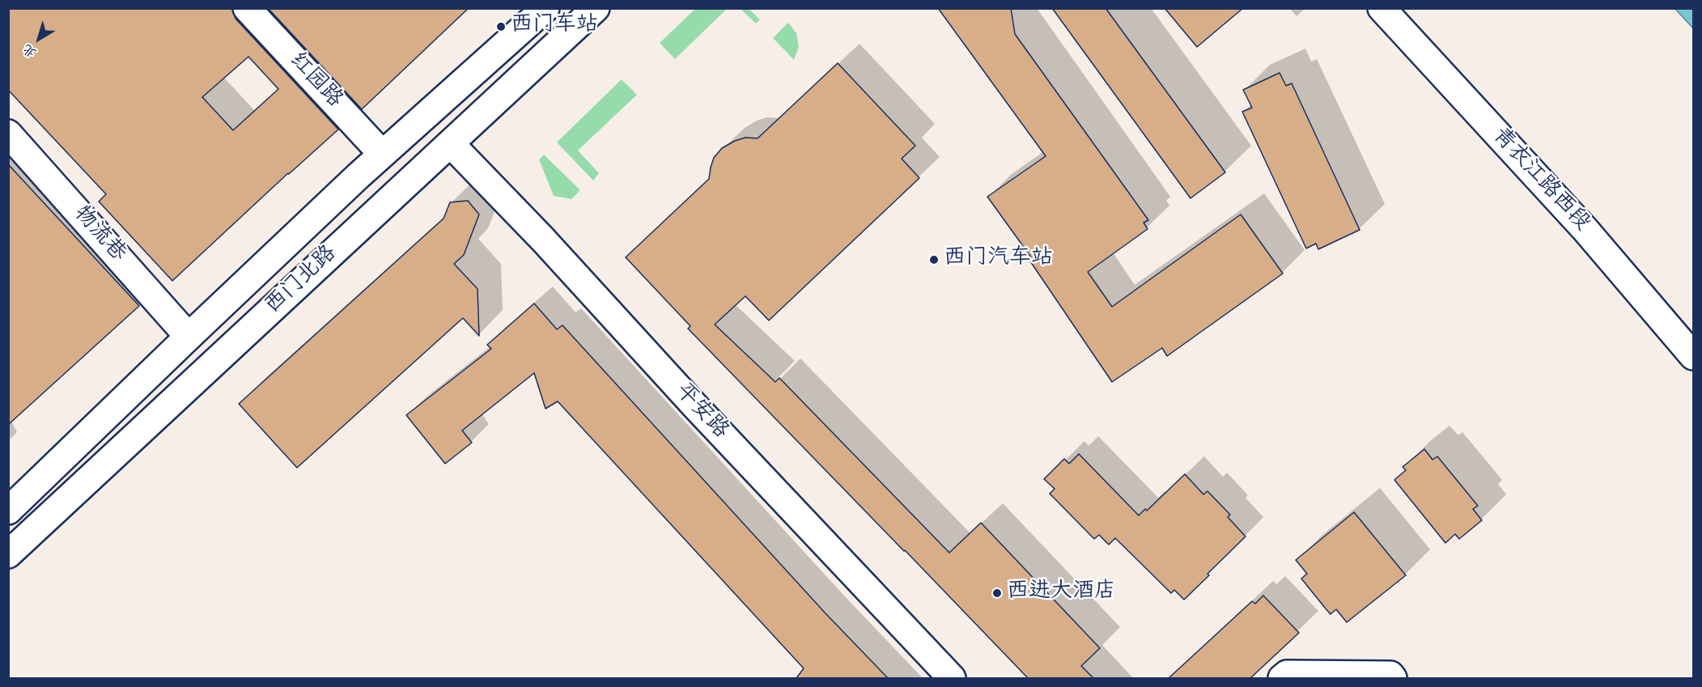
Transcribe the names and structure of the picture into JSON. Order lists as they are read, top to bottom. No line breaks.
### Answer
{"streets":{"street":["红园路","青衣江路西段","物流巷","西门北路","平安路"]},"crossings":[["红园路","西门北路"],["物流巷","西门北路"],["西门北路","平安路"]],"places":["西门车站","西门汽车站","西进大酒店"],"north":"bottom left"}
